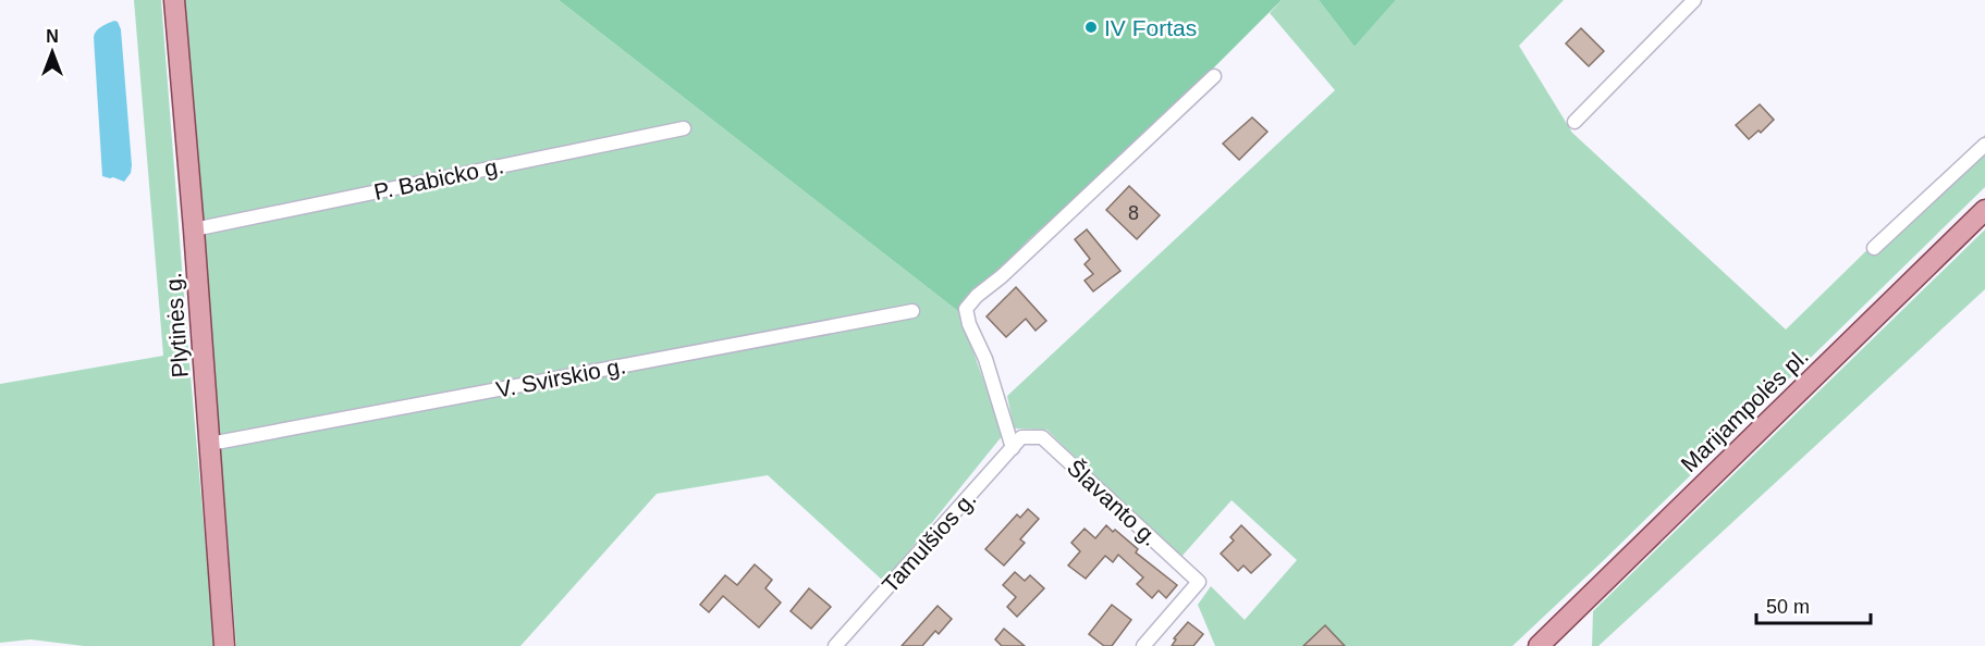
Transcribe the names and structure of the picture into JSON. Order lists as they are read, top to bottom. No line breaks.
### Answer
{"streets":{"main road":["Plytinės g.","Marijampolės pl."],"street":["P. Babicko g.","V. Svirskio g.","Šlavanto g.","Tamulšios g."]},"crossings":[["P. Babicko g.","Plytinės g."],["Plytinės g.","V. Svirskio g."],["Šlavanto g.","Tamulšios g."]],"places":["IV Fortas"],"house_numbers":["8"],"scale_bar":"50 m","north":"top"}
